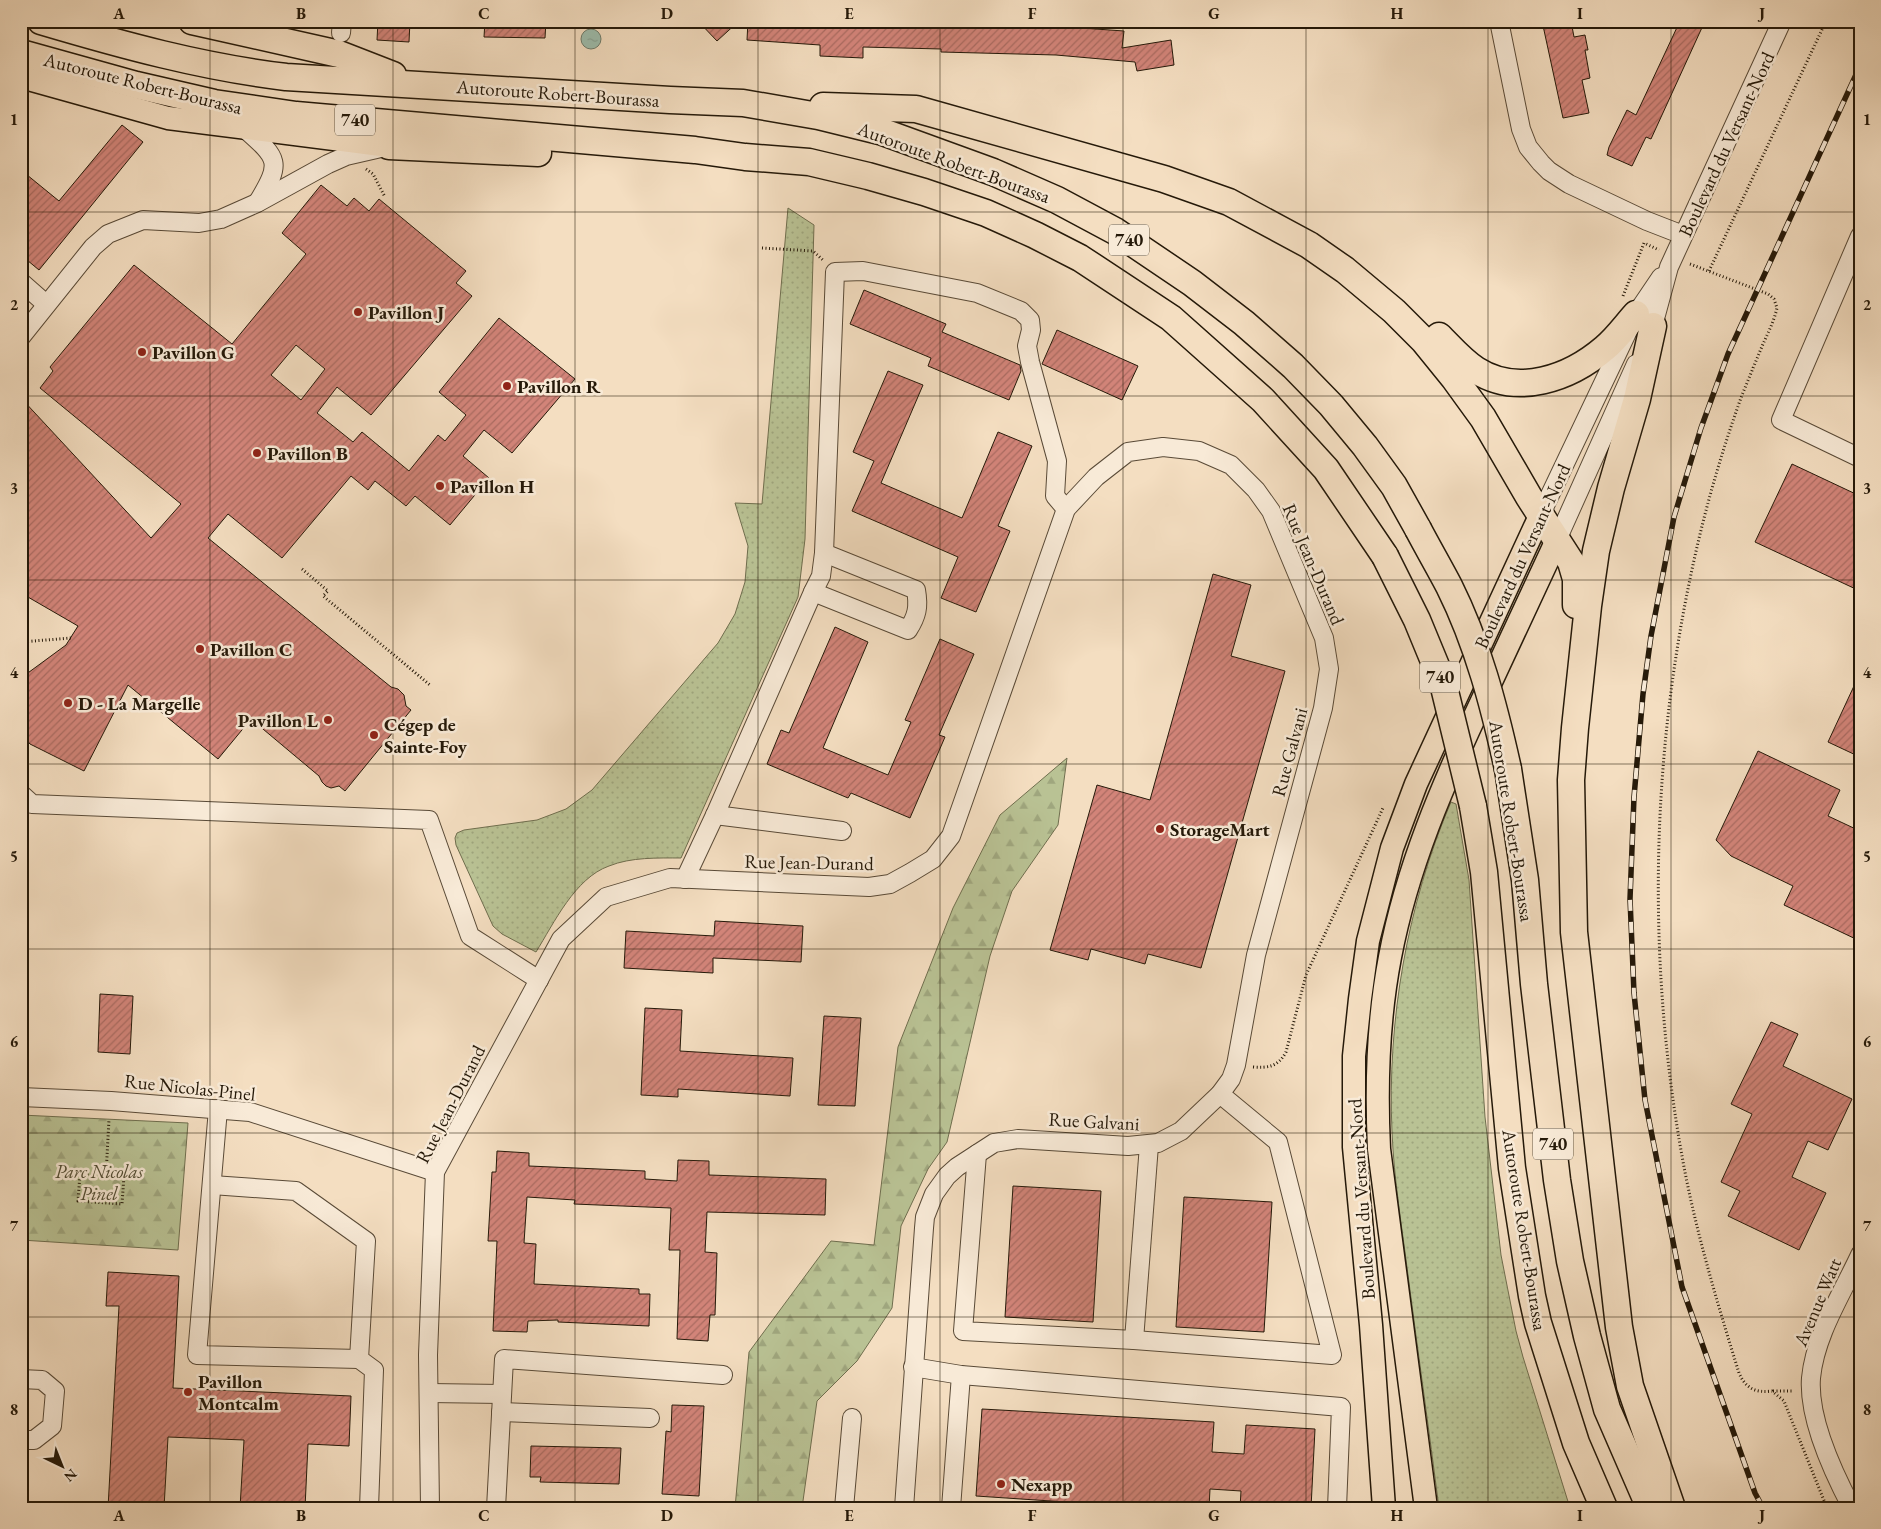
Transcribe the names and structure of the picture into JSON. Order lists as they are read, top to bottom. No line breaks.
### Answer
{"streets":{"highway":["Autoroute Robert-Bourassa","740"],"main road":["Boulevard du Versant-Nord"],"street":["Rue Jean-Durand","Rue Galvani","Rue Nicolas-Pinel","Avenue Watt"]},"crossings":[["Rue Jean-Durand","Rue Galvani"],["Rue Jean-Durand","Rue Nicolas-Pinel"]],"parks":["Parc Nicolas Pinel"],"places":["Pavillon J","Pavillon G","Pavillon R","Pavillon B","Pavillon H","Pavillon C","D - La Margelle","Pavillon L","Cégep de Sainte-Foy","StorageMart","Pavillon Montcalm","Nexapp"],"north":"bottom right","grid":{"columns":["A","B","C","D","E","F","G","H","I","J"],"rows":["1","2","3","4","5","6","7","8"]}}
